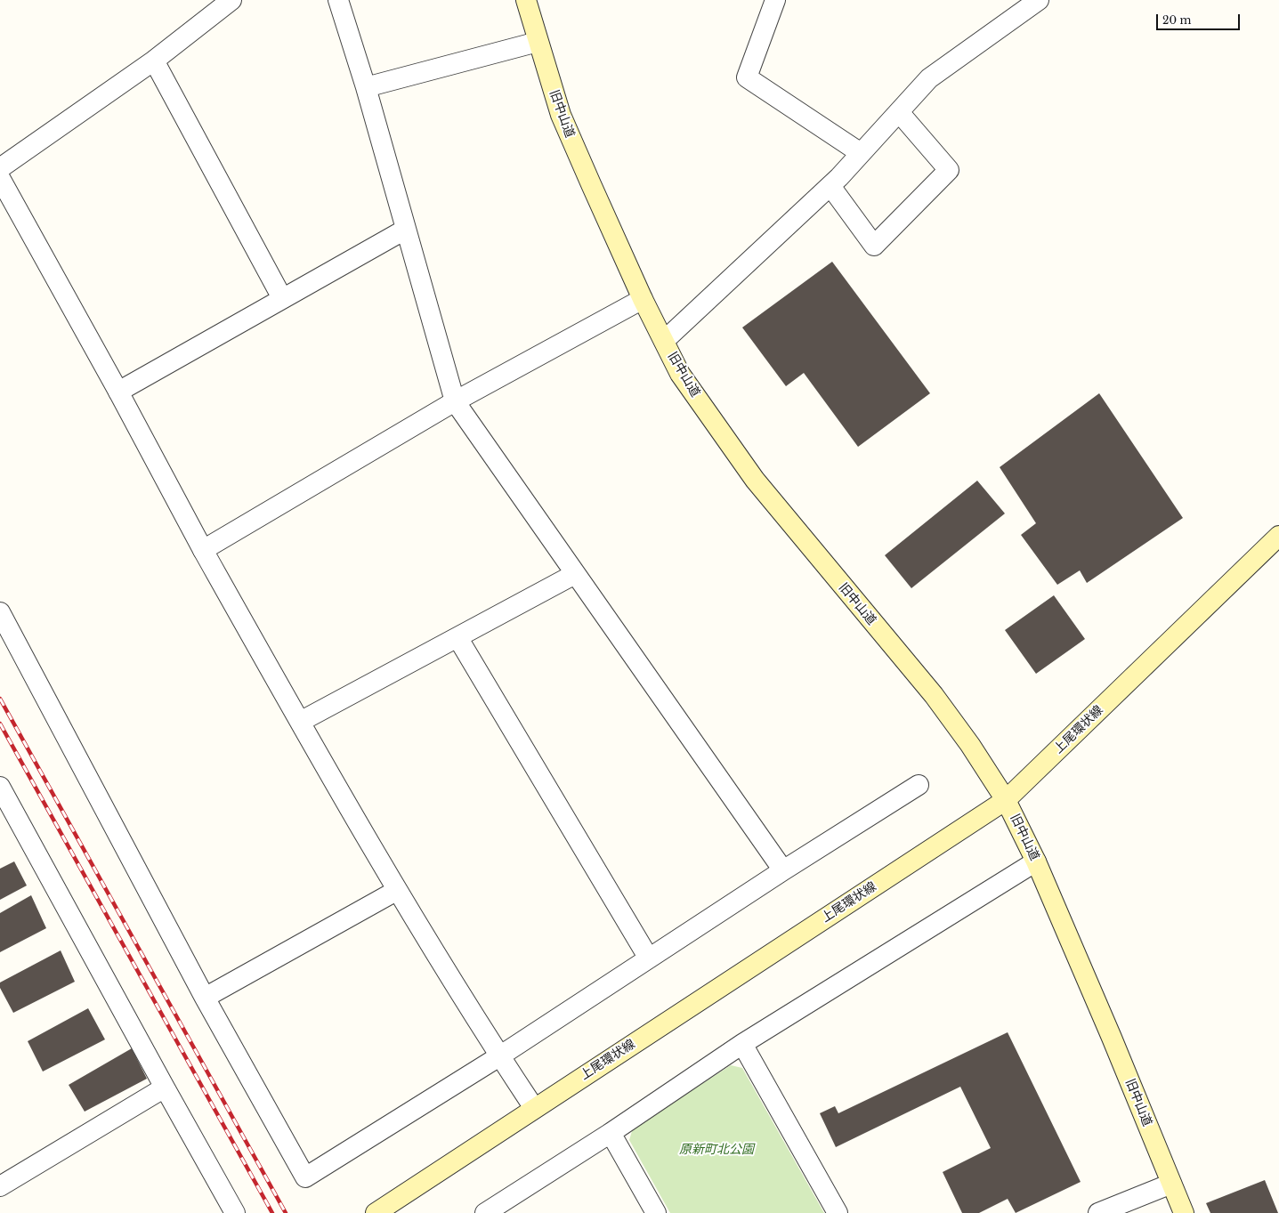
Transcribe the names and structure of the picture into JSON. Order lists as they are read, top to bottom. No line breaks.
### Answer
{"streets":{"main road":["旧中山道","上尾環状線"]},"crossings":[["旧中山道","上尾環状線"]],"parks":["原新町北公園"],"scale_bar":"20 m"}
